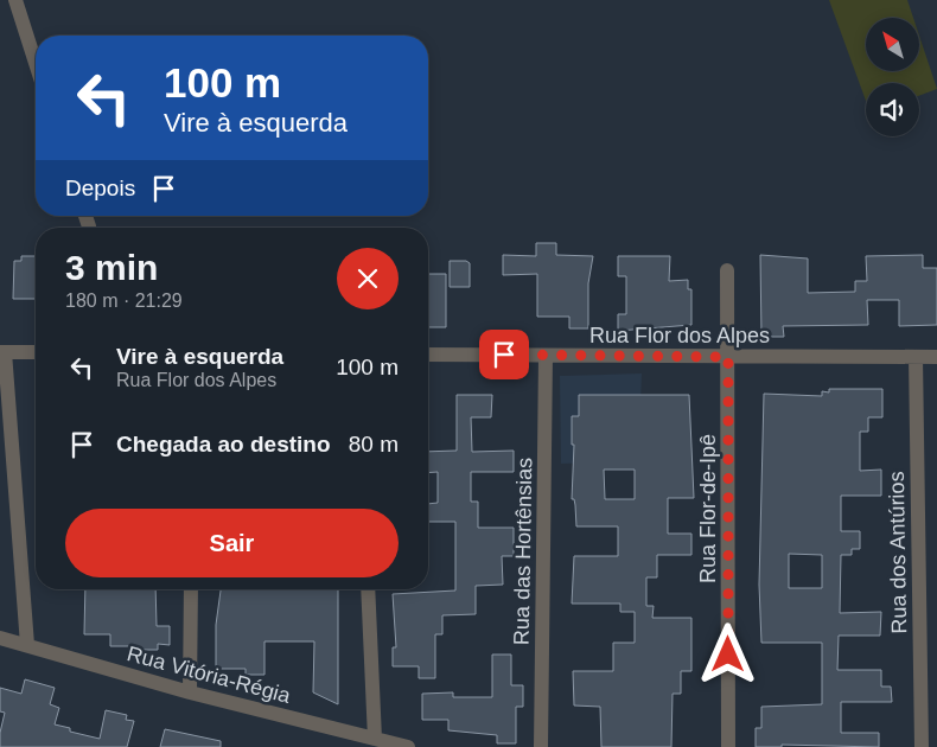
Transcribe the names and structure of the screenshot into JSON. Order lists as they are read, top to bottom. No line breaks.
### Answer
{"streets":{"street":["Rua Flor dos Alpes","Rua Flor-de-Ipê","Rua das Hortênsias","Rua dos Antúrios","Rua Vitória-Régia"]},"crossings":[["Rua Flor dos Alpes","Rua Flor-de-Ipê"],["Rua Flor dos Alpes","Rua das Hortênsias"],["Rua Flor dos Alpes","Rua dos Antúrios"]],"north":"top left","page":{"turn":["100 m","Vire à esquerda"],"then":"Depois","heading":["3 min","180 m · 21:29"],"list":[{"name":"Vire à esquerda","note":"Rua Flor dos Alpes","value":"100 m"},{"name":"Chegada ao destino","value":"80 m"}],"buttons":"Sair"}}
